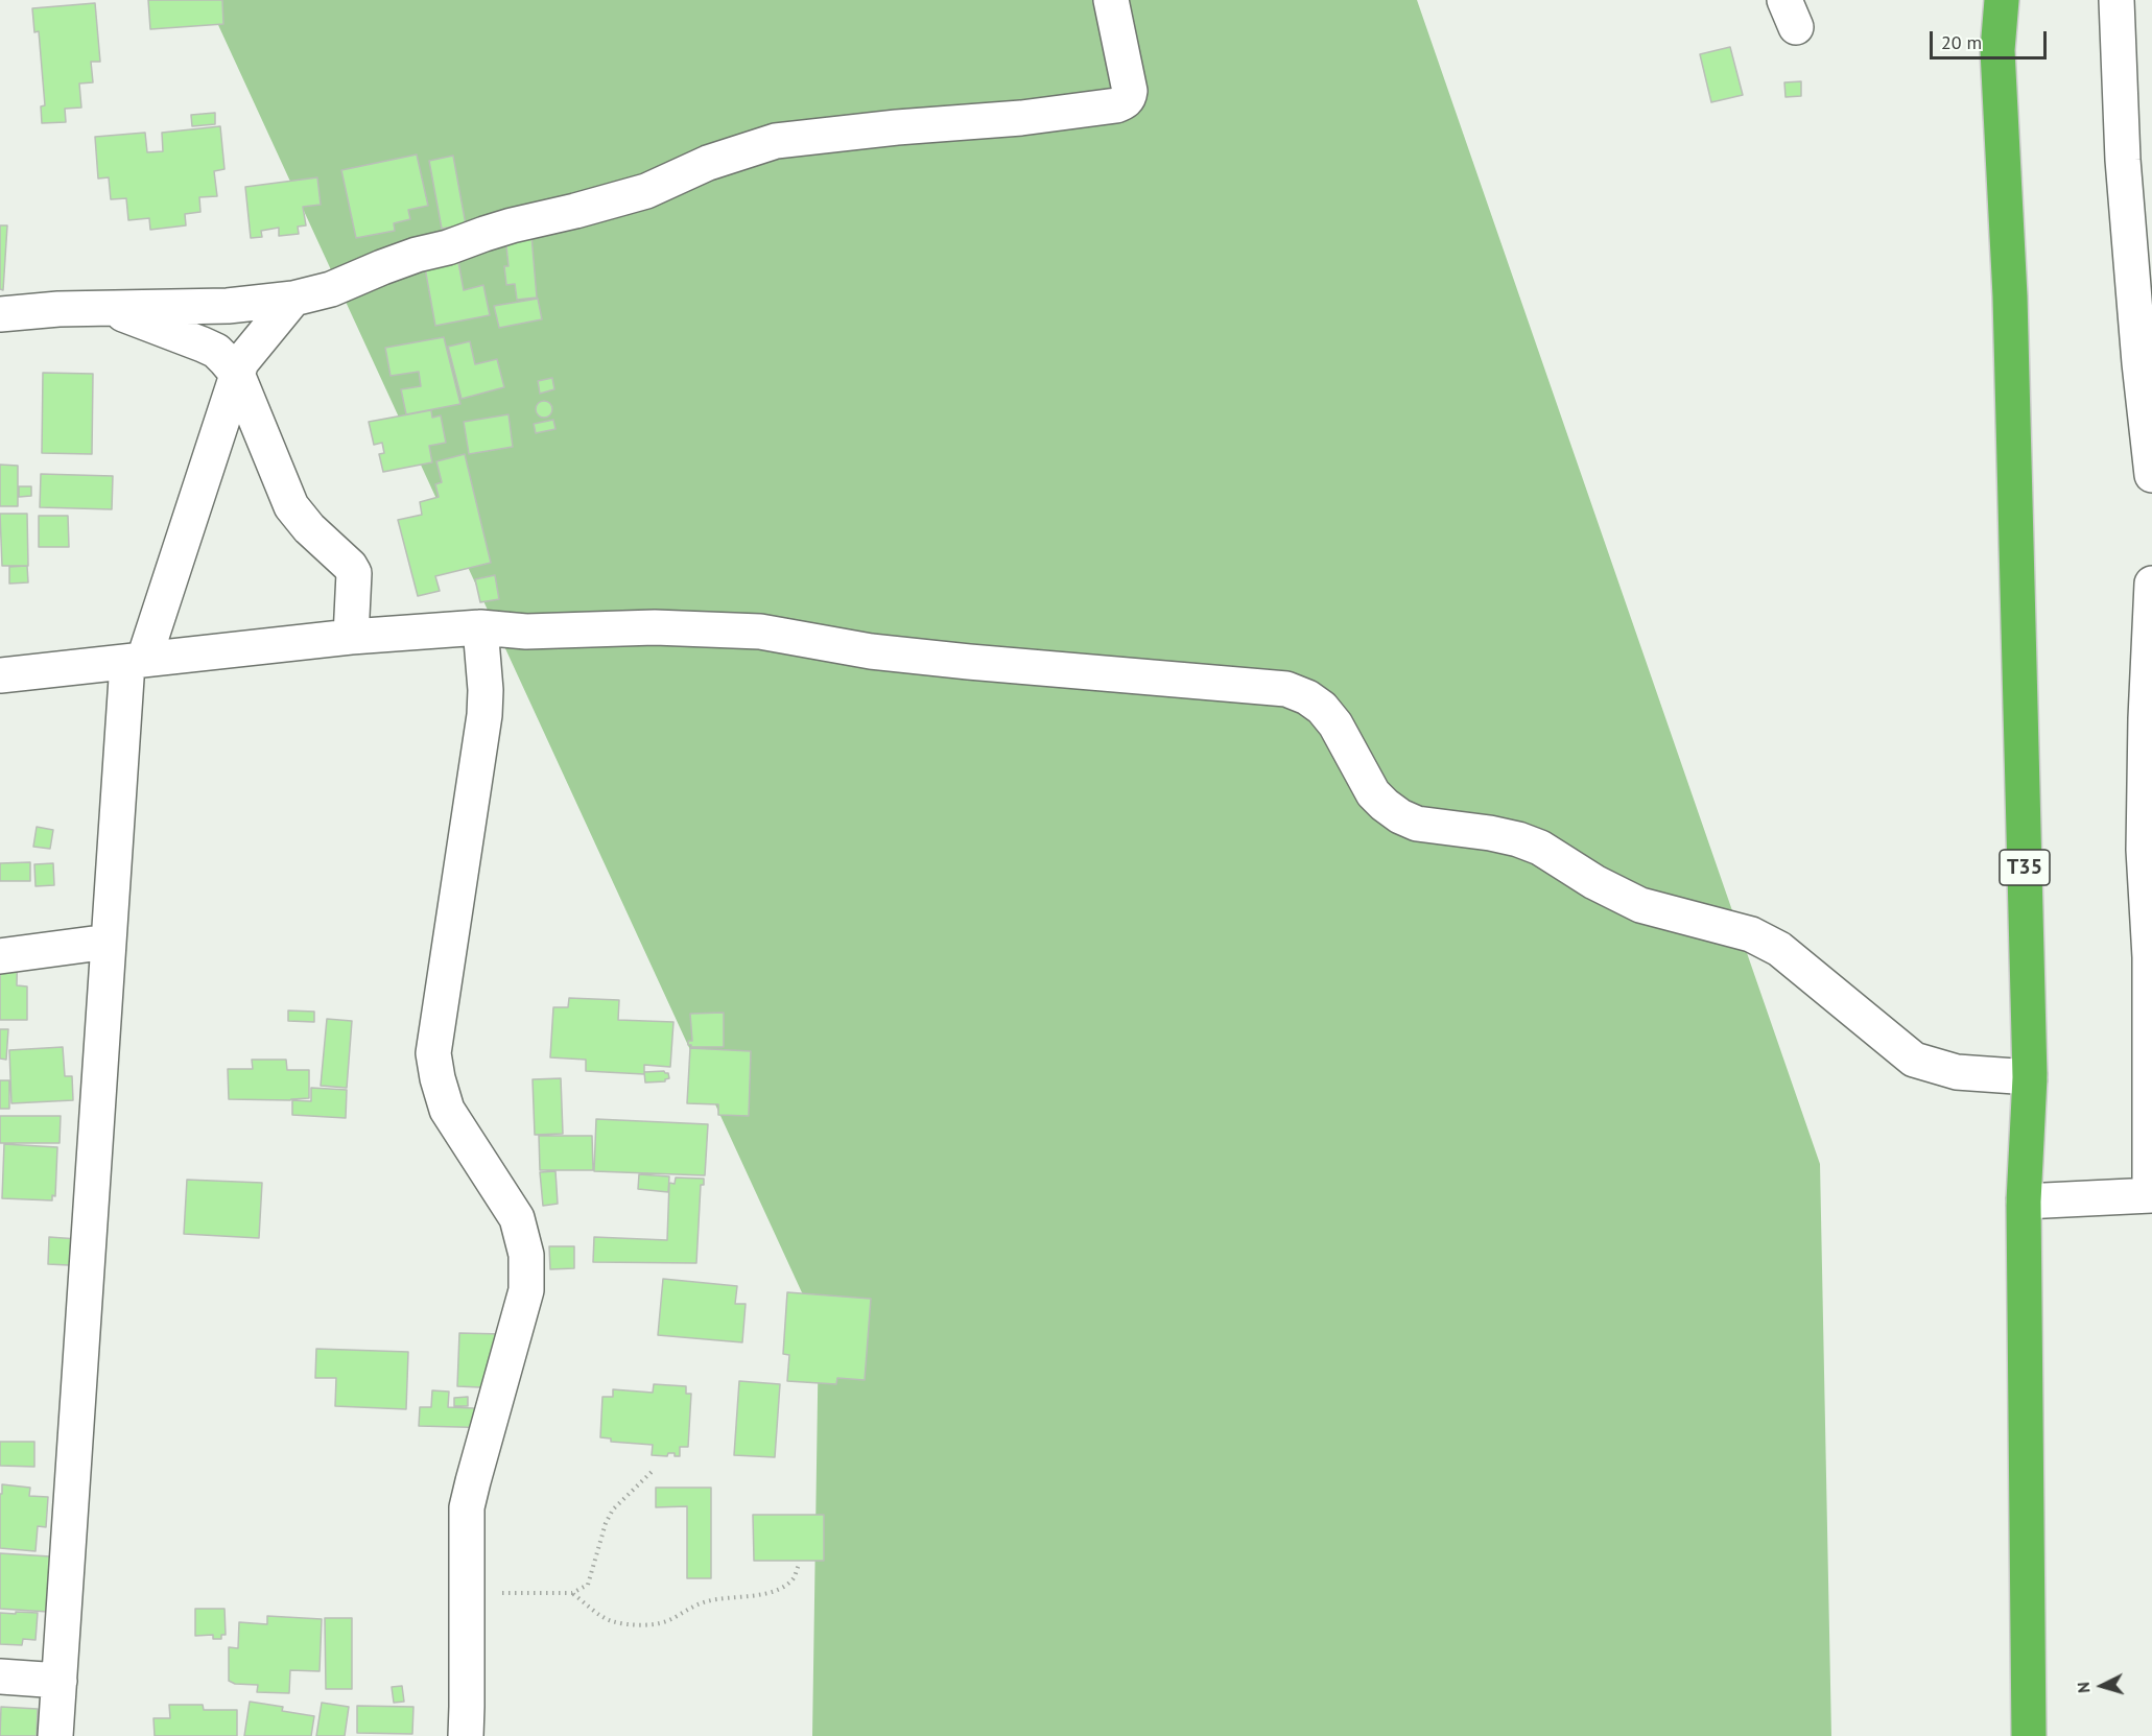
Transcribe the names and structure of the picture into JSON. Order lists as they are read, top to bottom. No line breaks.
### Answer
{"streets":{"highway":["T35"]},"scale_bar":"20 m","north":"left"}
